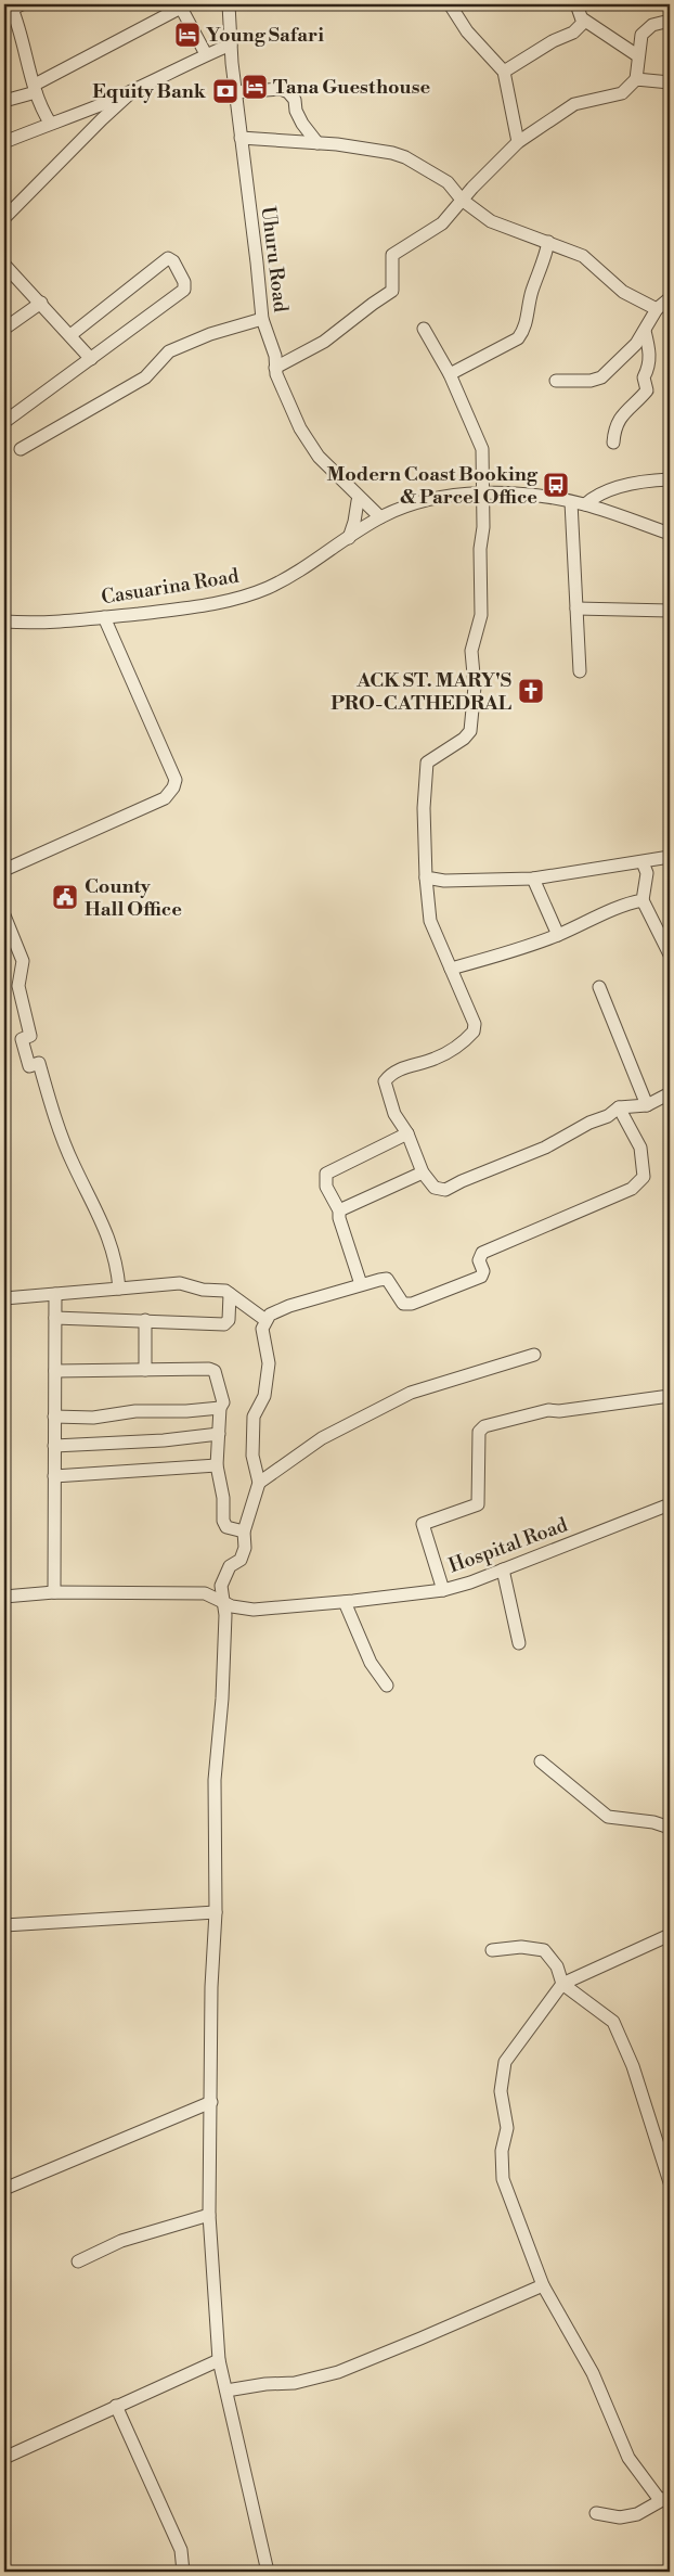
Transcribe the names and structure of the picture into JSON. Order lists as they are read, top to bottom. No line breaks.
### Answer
{"streets":{"street":["Uhuru Road","Casuarina Road","Hospital Road"]},"crossings":[["Uhuru Road","Casuarina Road"]],"places":{"hotel":["Young Safari","Tana Guesthouse"],"bank":["Equity Bank"],"bus stop":["Modern Coast Booking & Parcel Office"],"church":["ACK ST. MARY'S PRO-CATHEDRAL"],"public building":["County Hall Office"]}}
